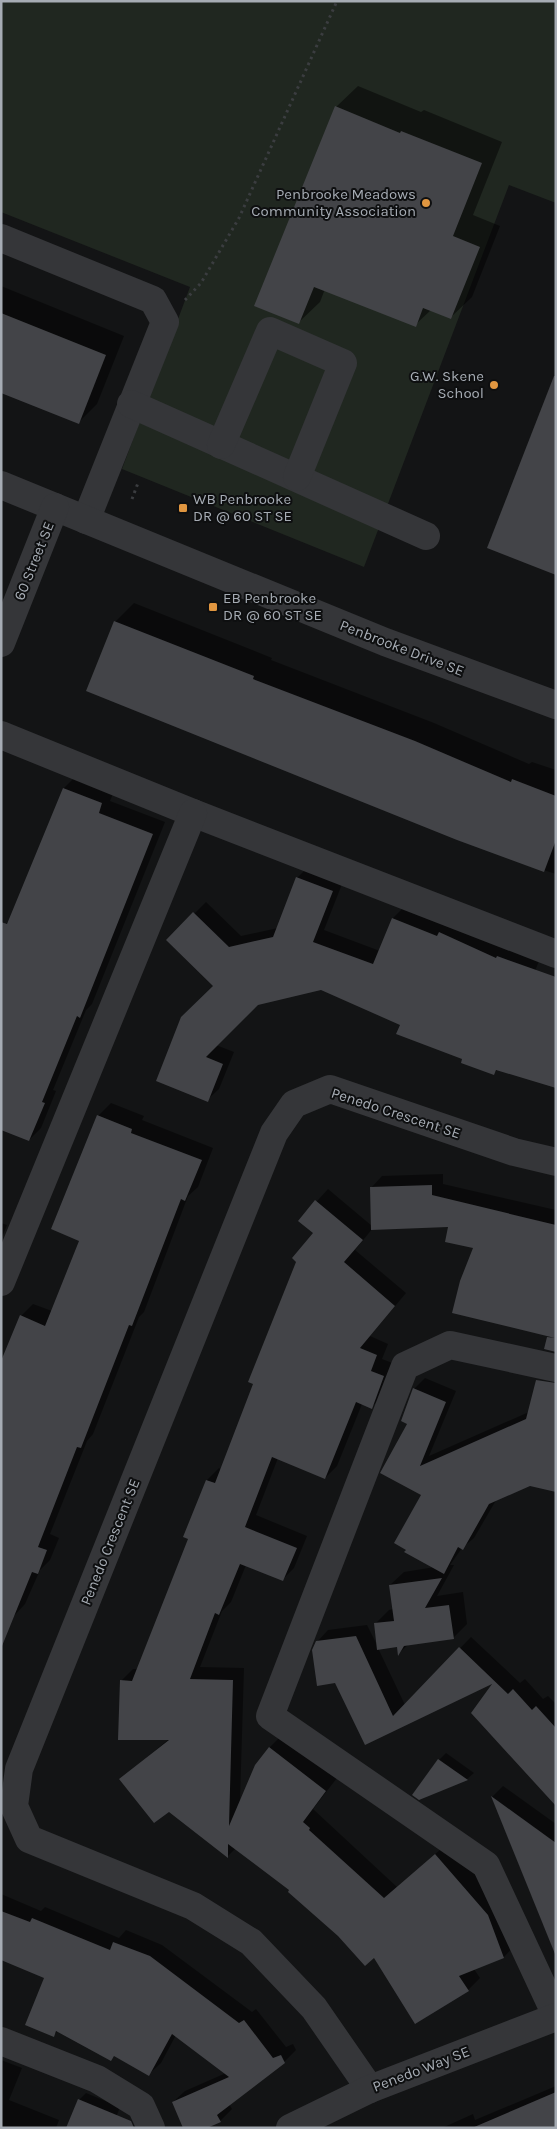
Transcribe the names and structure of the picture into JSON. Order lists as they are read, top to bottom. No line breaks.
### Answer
{"streets":{"street":["60 Street SE","Penbrooke Drive SE","Penedo Crescent SE","Penedo Way SE"]},"crossings":[["60 Street SE","Penbrooke Drive SE"],["Penedo Crescent SE","Penedo Way SE"]],"places":{"other":["Penbrooke Meadows Community Association","G.W. Skene School"],"transit":["WB Penbrooke DR @ 60 ST SE","EB Penbrooke DR @ 60 ST SE"]}}
